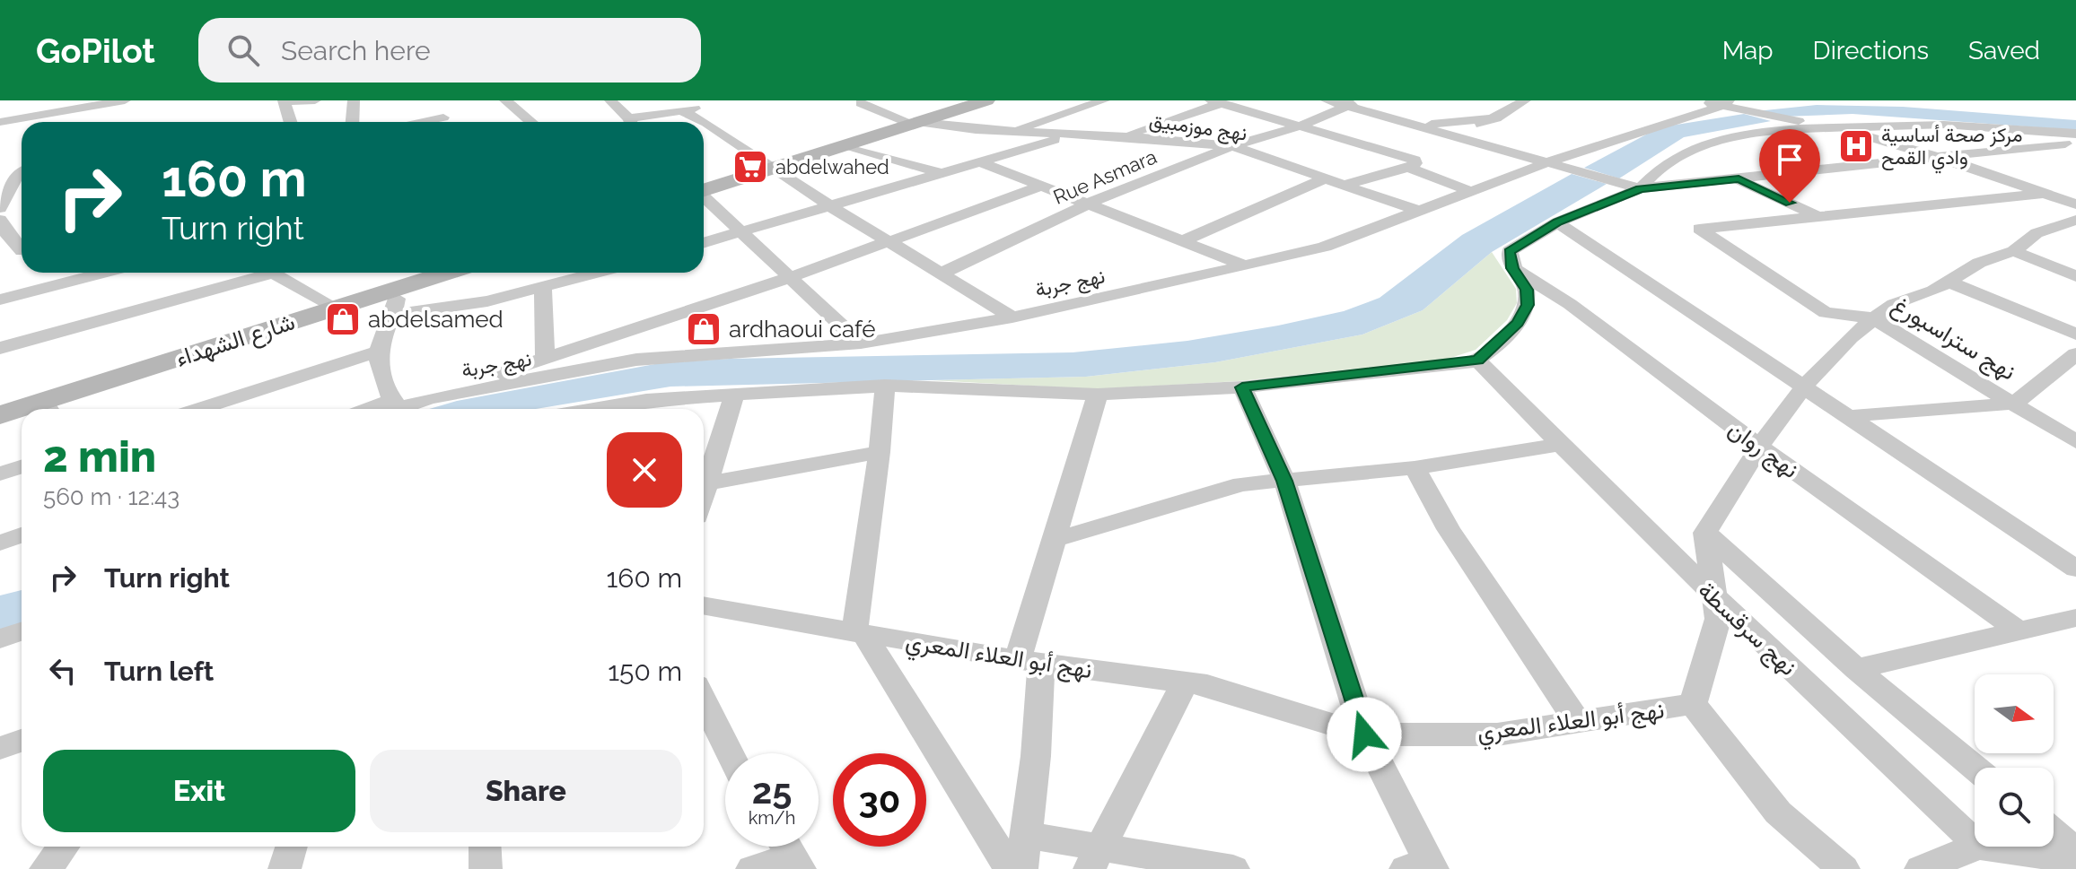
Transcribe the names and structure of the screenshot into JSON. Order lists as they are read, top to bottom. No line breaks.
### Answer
{"streets":{"main road":["شارع الشهداء"],"street":["نهج موزمبيق","Rue Asmara","نهج جربة","نهج ستراسبورغ","نهج روان","نهج سرقسطة","نهج أبو العلاء المعري"]},"crossings":[["نهج موزمبيق","Rue Asmara"],["نهج موزمبيق","نهج جربة"],["نهج سرقسطة","نهج أبو العلاء المعري"]],"places":{"hospital":["مركز صحة أساسية وادي القمح"],"supermarket":["abdelwahed"],"shop":["abdelsamed","ardhaoui café"]},"north":"right","page":{"header":"GoPilot","search":"Search here","nav":["Map","Directions","Saved"],"turn":["160 m","Turn right"],"heading":["2 min","560 m · 12:43"],"list":[{"name":"Turn right","value":"160 m"},{"name":"Turn left","value":"150 m"}],"buttons":["Exit","Share"],"speed":"25 km/h","limit":"30"}}
